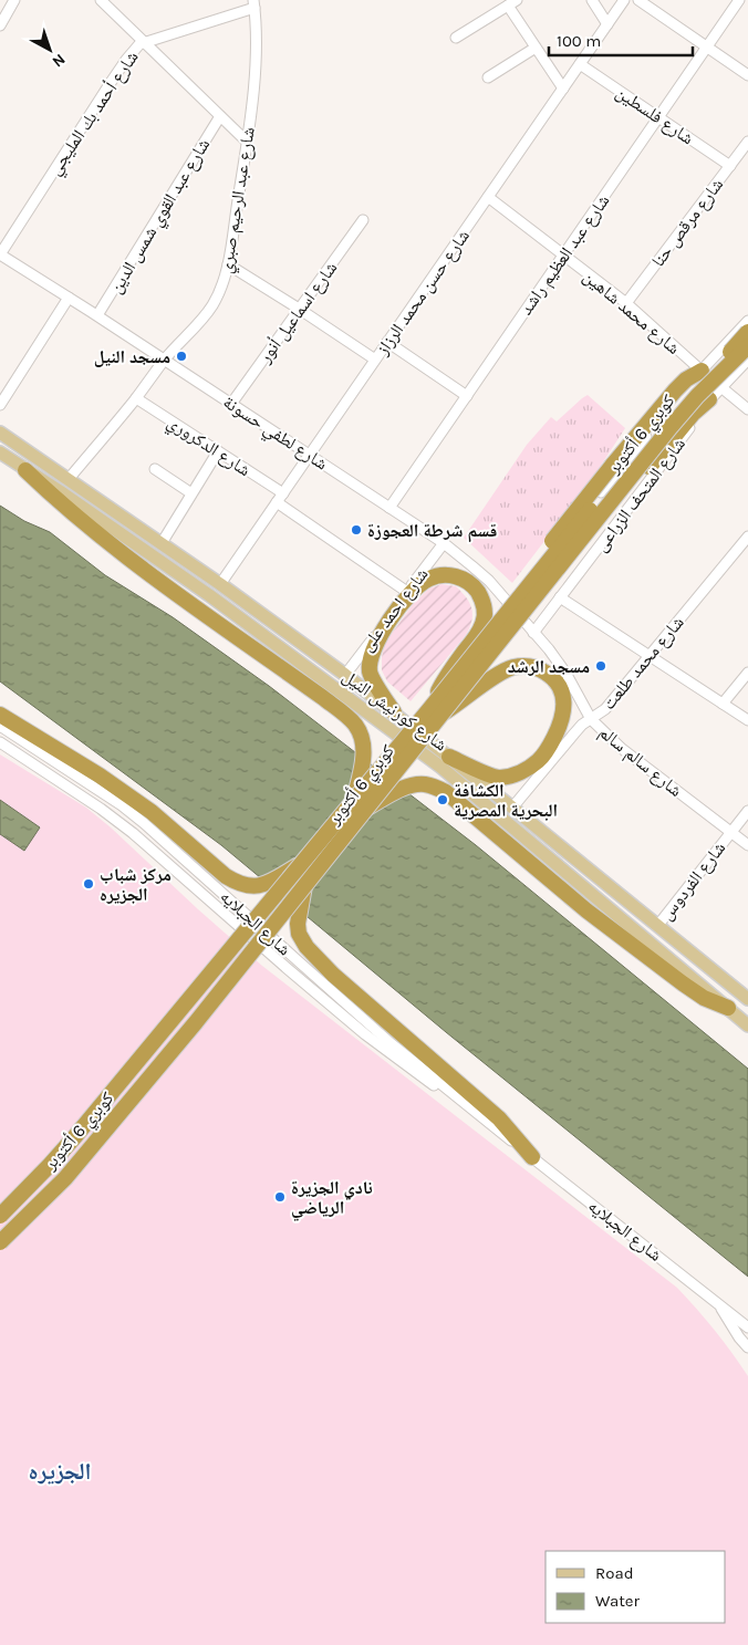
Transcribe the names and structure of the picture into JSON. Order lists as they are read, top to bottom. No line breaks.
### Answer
{"streets":{"highway":["كوبري 6 أكتوبر"],"main road":["شارع كورنيش النيل"],"street":["شارع أحمد بك المليجي","شارع فلسطين","شارع عبد الرحيم صبري","شارع عبد القوي شمس الدين","شارع مرقص حنا","شارع عبد العظيم راشد","شارع حسن محمد الرزاز","شارع اسماعيل أنور","شارع محمد شاهين","شارع لطفي حسونة","شارع الدكروري","شارع المتحف الزراعى","شارع احمد على","شارع محمد طلعت","شارع سالم سالم","شارع الفردوس","شارع الجبلايه"]},"crossings":[["شارع أحمد بك المليجي","شارع عبد الرحيم صبري"],["شارع أحمد بك المليجي","شارع لطفي حسونة"],["شارع فلسطين","شارع مرقص حنا"],["شارع فلسطين","شارع عبد العظيم راشد"],["شارع فلسطين","شارع حسن محمد الرزاز"],["شارع عبد الرحيم صبري","شارع لطفي حسونة"],["شارع عبد الرحيم صبري","شارع الدكروري"],["شارع عبد الرحيم صبري","شارع كورنيش النيل"],["شارع عبد القوي شمس الدين","شارع لطفي حسونة"],["شارع مرقص حنا","شارع محمد شاهين"],["شارع عبد العظيم راشد","شارع محمد شاهين"],["شارع عبد العظيم راشد","شارع لطفي حسونة"],["شارع حسن محمد الرزاز","شارع محمد شاهين"],["شارع حسن محمد الرزاز","شارع لطفي حسونة"],["شارع حسن محمد الرزاز","شارع الدكروري"],["شارع حسن محمد الرزاز","شارع كورنيش النيل"],["شارع اسماعيل أنور","شارع لطفي حسونة"],["شارع محمد شاهين","شارع المتحف الزراعى"],["شارع لطفي حسونة","شارع المتحف الزراعى"],["شارع لطفي حسونة","شارع احمد على"],["شارع لطفي حسونة","شارع سالم سالم"],["شارع المتحف الزراعى","شارع سالم سالم"],["شارع احمد على","شارع كورنيش النيل"],["شارع محمد طلعت","شارع كورنيش النيل"],["شارع محمد طلعت","شارع سالم سالم"],["شارع كورنيش النيل","شارع الفردوس"],["شارع سالم سالم","شارع الفردوس"]],"districts":["الجزيره"],"places":["مسجد النيل","قسم شرطة العجوزة","مسجد الرشد","الكشافة البحرية المصرية","مركز شباب الجزيره","نادي الجزيرة الرياضي"],"legend":["Road","Water"],"scale_bar":"100 m","north":"bottom right"}
